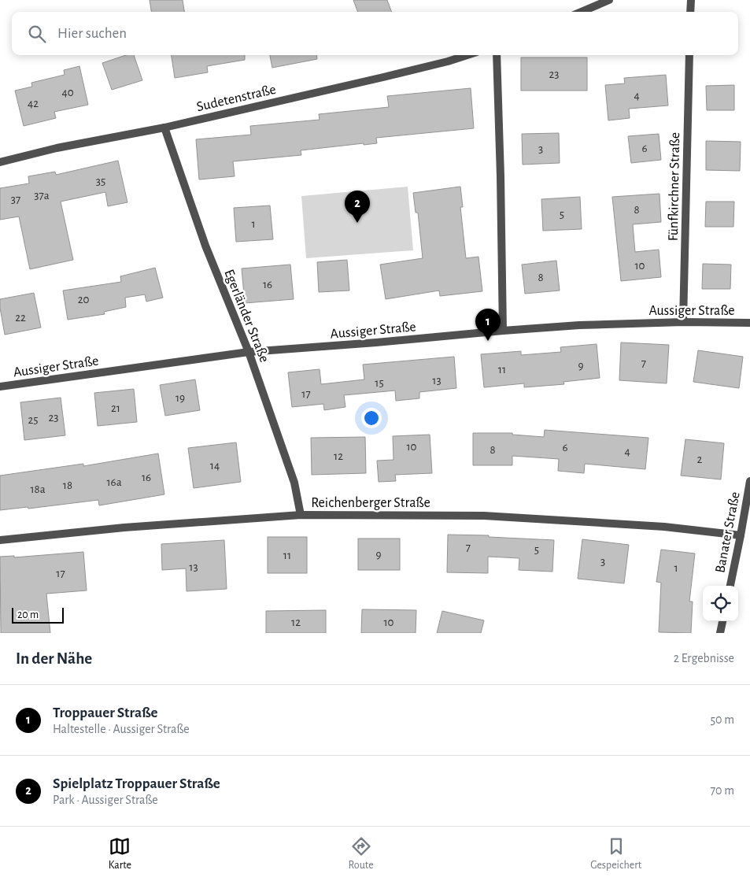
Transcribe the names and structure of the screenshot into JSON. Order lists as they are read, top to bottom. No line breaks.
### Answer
{"streets":{"street":["Sudetenstraße","Fünfkirchner Straße","Aussiger Straße","Egerländer Straße","Reichenberger Straße","Banater Straße"]},"crossings":[["Sudetenstraße","Egerländer Straße"],["Fünfkirchner Straße","Aussiger Straße"],["Aussiger Straße","Egerländer Straße"],["Egerländer Straße","Reichenberger Straße"],["Reichenberger Straße","Banater Straße"]],"house_numbers":["23","40","4","42","6","3","35","37a","37","8","5","1","10","8","16","20","22","7","9","11","13","15","17","19","21","23","25","10","6","8","4","12","2","14","16","16a","18","18a","7","5","9","11","3","13","1","17","12","10"],"scale_bar":"20 m","page":{"search":"Hier suchen","pins":["2","1"],"scale":"20 m","heading":["In der Nähe","2 Ergebnisse"],"list":[{"mark":"1","name":"Troppauer Straße","note":"Haltestelle · Aussiger Straße","value":"50 m"},{"mark":"2","name":"Spielplatz Troppauer Straße","note":"Park · Aussiger Straße","value":"70 m"}],"nav":["Karte","Route","Gespeichert"]}}
